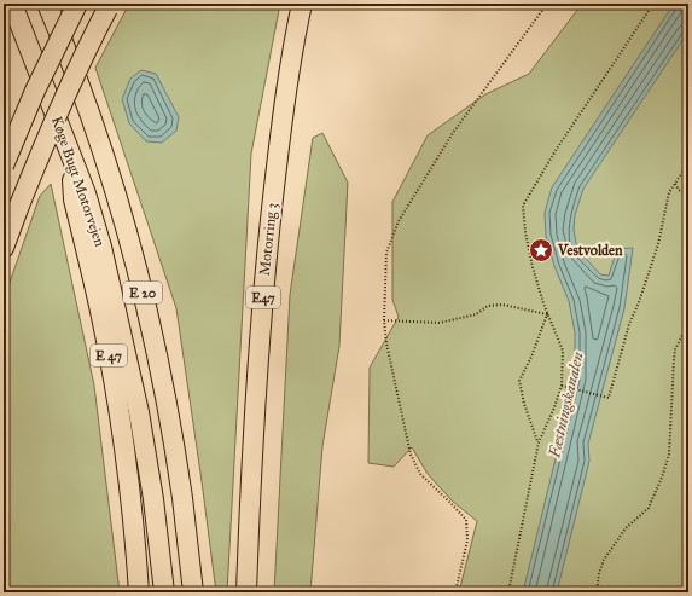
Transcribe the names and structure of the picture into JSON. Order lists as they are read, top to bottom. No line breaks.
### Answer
{"streets":{"highway":["Køge Bugt Motorvejen","Motorring 3","E 20","E47","E 47"]},"crossings":[["Køge Bugt Motorvejen","E 47"]],"water":["Fæstningskanalen"],"places":{"place":["Vestvolden"]}}
